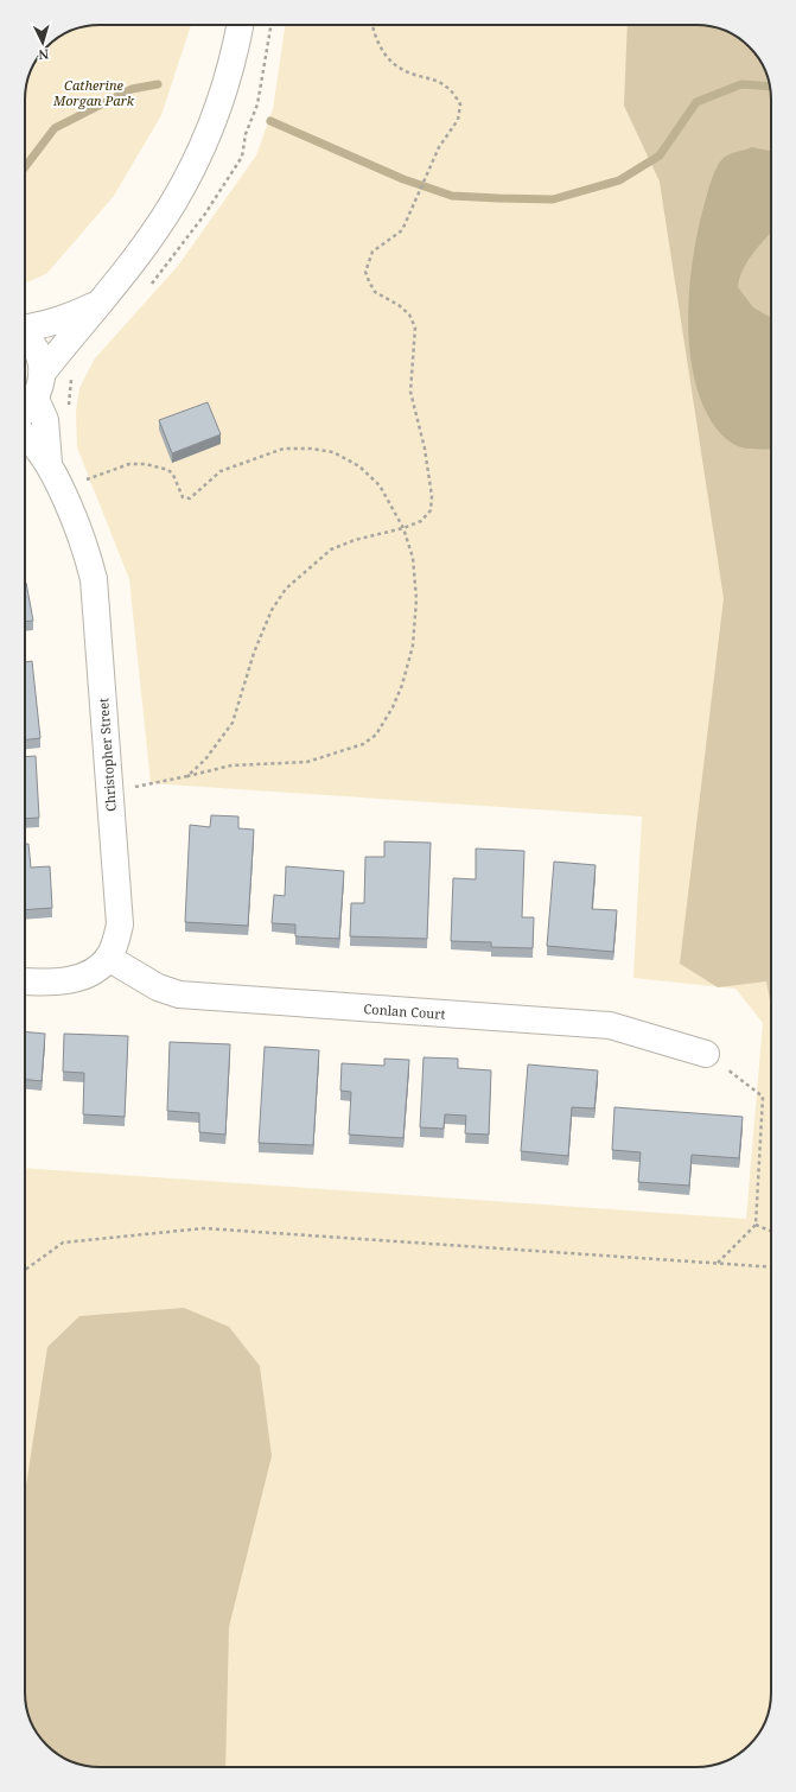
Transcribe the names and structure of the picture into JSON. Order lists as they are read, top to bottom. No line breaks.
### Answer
{"streets":{"street":["Christopher Street","Conlan Court"]},"crossings":[["Christopher Street","Conlan Court"]],"parks":["Catherine Morgan Park"],"north":"bottom"}
